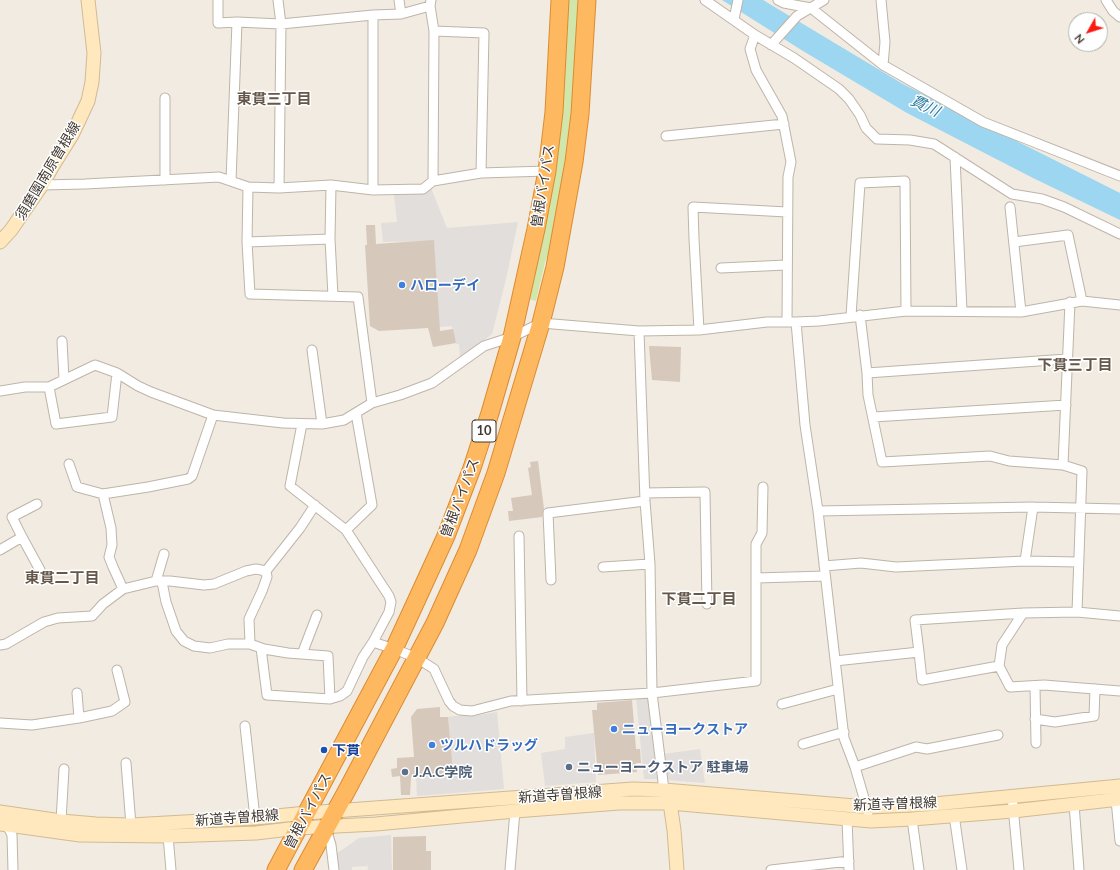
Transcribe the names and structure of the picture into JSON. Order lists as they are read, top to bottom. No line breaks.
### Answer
{"streets":{"highway":["曽根バイパス","10"],"main road":["須磨園南原曽根線","新道寺曽根線"]},"crossings":[["曽根バイパス","新道寺曽根線"]],"districts":["東貫三丁目","下貫三丁目","東貫二丁目","下貫二丁目"],"water":["貫川"],"places":["ハローデイ","ニューヨークストア","ツルハドラッグ","下貫","ニューヨークストア 駐車場","J.A.C学院"],"north":"bottom left"}
